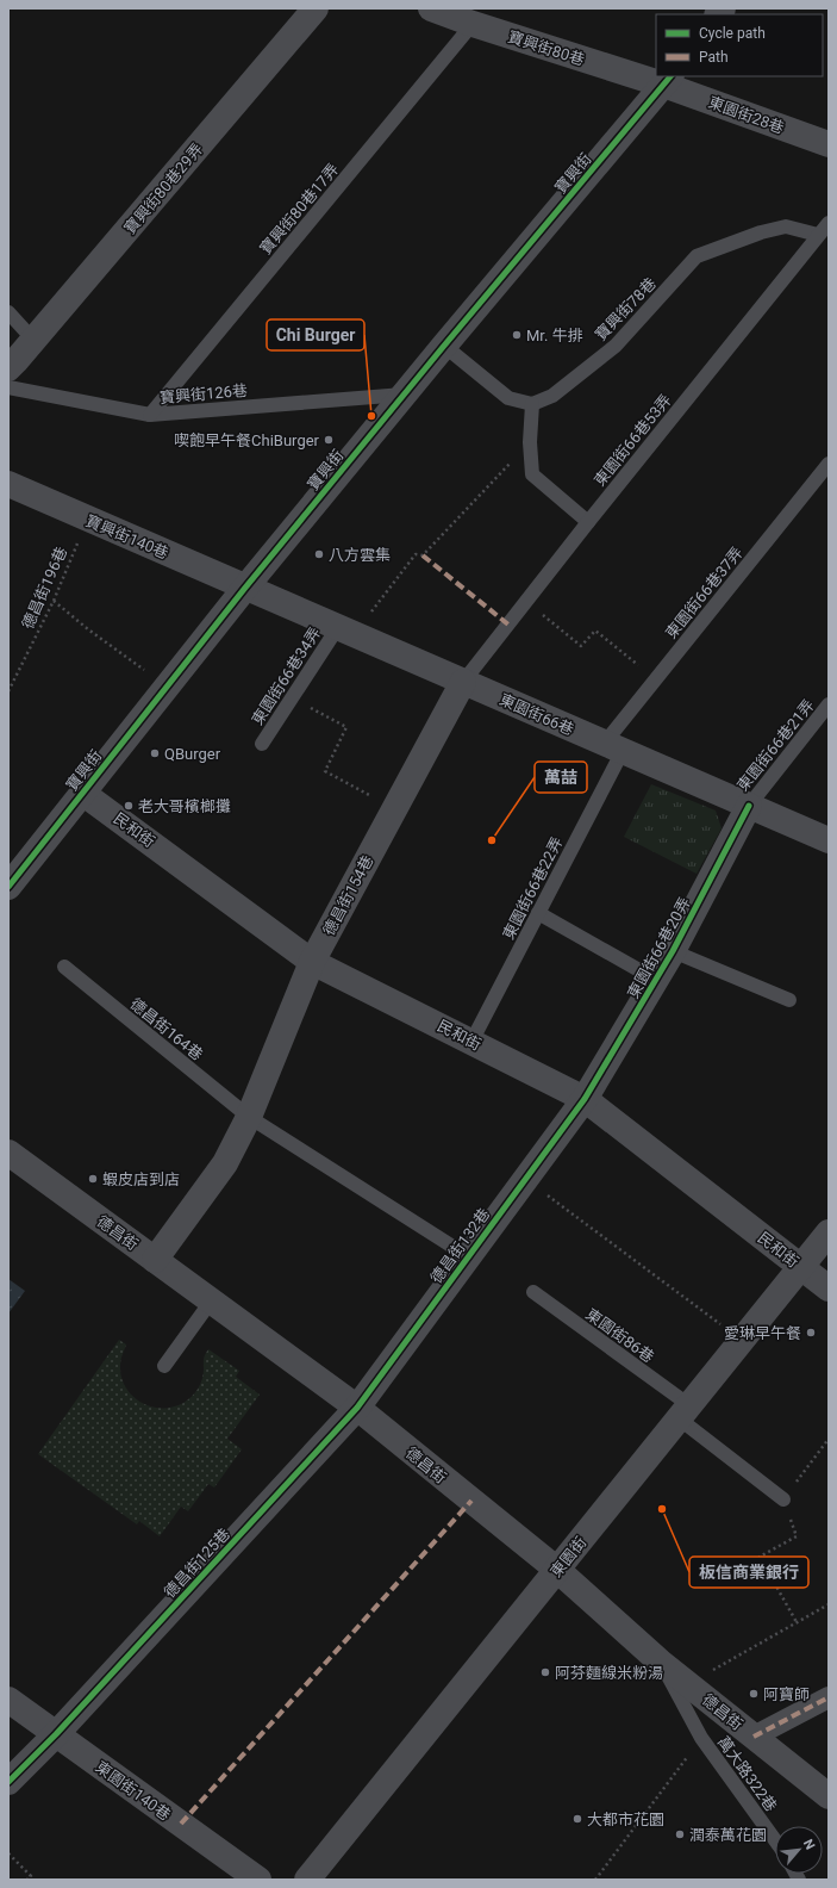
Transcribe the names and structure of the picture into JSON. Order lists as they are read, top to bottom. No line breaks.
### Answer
{"streets":{"street":["寶興街80巷","東園街28巷","寶興街","寶興街80巷29弄","寶興街140巷","東園街66巷","民和街","德昌街154巷","東園街66巷20弄","德昌街","德昌街132巷","東園街","德昌街125巷","東園街140巷"],"lane":["寶興街80巷17弄","寶興街78巷","寶興街126巷","東園街66巷53弄","東園街66巷37弄","東園街66巷34弄","東園街66巷21弄","東園街66巷22弄","德昌街164巷","東園街86巷","萬大路322巷"],"path":["德昌街196巷"]},"crossings":[["寶興街80巷","東園街28巷"],["寶興街80巷","寶興街"],["寶興街80巷","寶興街80巷17弄"],["東園街28巷","寶興街"],["寶興街","寶興街126巷"],["寶興街","寶興街140巷"],["寶興街","東園街66巷"],["寶興街","民和街"],["寶興街80巷17弄","寶興街126巷"],["寶興街78巷","東園街66巷53弄"],["東園街66巷53弄","東園街66巷"],["東園街66巷53弄","德昌街154巷"],["寶興街140巷","德昌街196巷"],["寶興街140巷","東園街66巷"],["東園街66巷37弄","東園街66巷"],["東園街66巷37弄","東園街66巷22弄"],["東園街66巷34弄","東園街66巷"],["東園街66巷","東園街66巷21弄"],["東園街66巷","東園街66巷22弄"],["東園街66巷","德昌街154巷"],["東園街66巷","東園街66巷20弄"],["東園街66巷21弄","東園街66巷20弄"],["民和街","東園街66巷22弄"],["民和街","德昌街154巷"],["民和街","東園街66巷20弄"],["民和街","德昌街132巷"],["民和街","東園街"],["德昌街154巷","德昌街164巷"],["德昌街154巷","德昌街"],["東園街66巷20弄","德昌街132巷"],["德昌街","德昌街132巷"],["德昌街","東園街"],["德昌街","德昌街125巷"],["德昌街","萬大路322巷"],["德昌街132巷","德昌街125巷"],["東園街86巷","東園街"],["德昌街125巷","東園街140巷"]],"places":["Mr. 牛排","Chi Burger","喫飽早午餐ChiBurger","八方雲集","QBurger","老大哥檳榔攤","萬喆","蝦皮店到店","愛琳早午餐","板信商業銀行","阿芬麵線米粉湯","阿寶師","大都市花園","潤泰萬花園"],"legend":["Cycle path","Path"],"north":"top right"}
